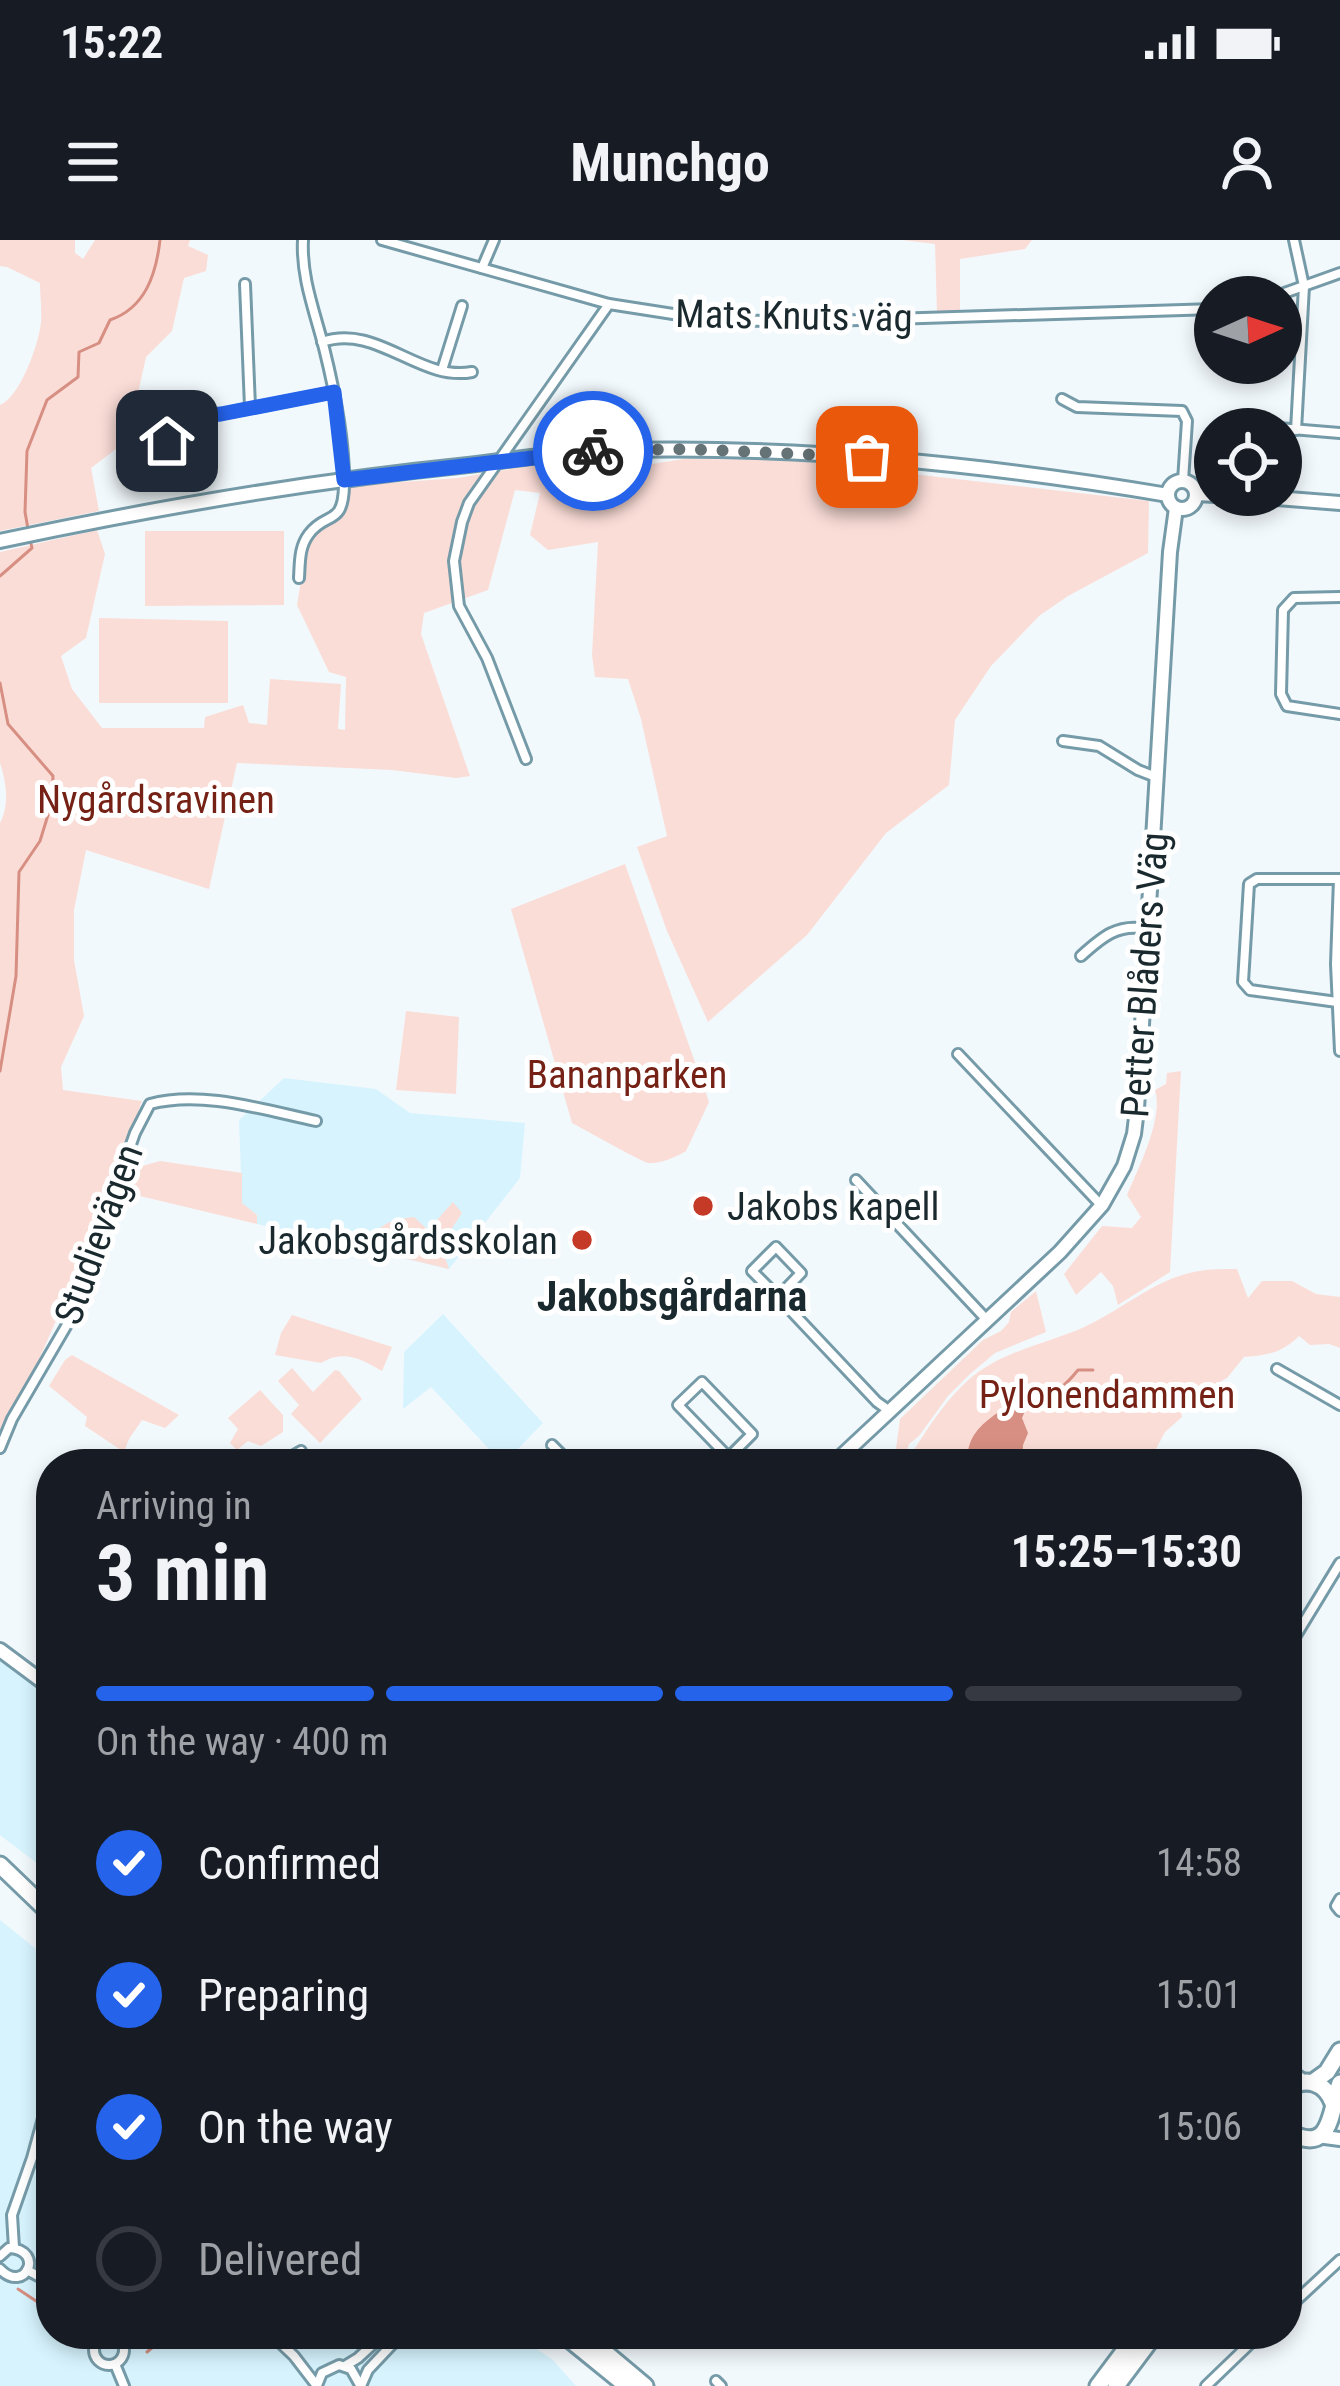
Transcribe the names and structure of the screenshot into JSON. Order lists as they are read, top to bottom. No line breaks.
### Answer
{"streets":{"street":["Mats Knuts väg","Petter Blåders Väg","Studievägen"]},"districts":["Jakobsgårdarna"],"parks":["Nygårdsravinen","Bananparken","Pylonendammen"],"places":["Jakobs kapell","Jakobsgårdsskolan"],"north":"right","page":{"status":"15:22","header":"Munchgo","heading":["3 min","Arriving in","15:25–15:30"],"bar":"On the way · 400 m","list":[["Confirmed","14:58"],["Preparing","15:01"],["On the way","15:06"],"Delivered"]}}
